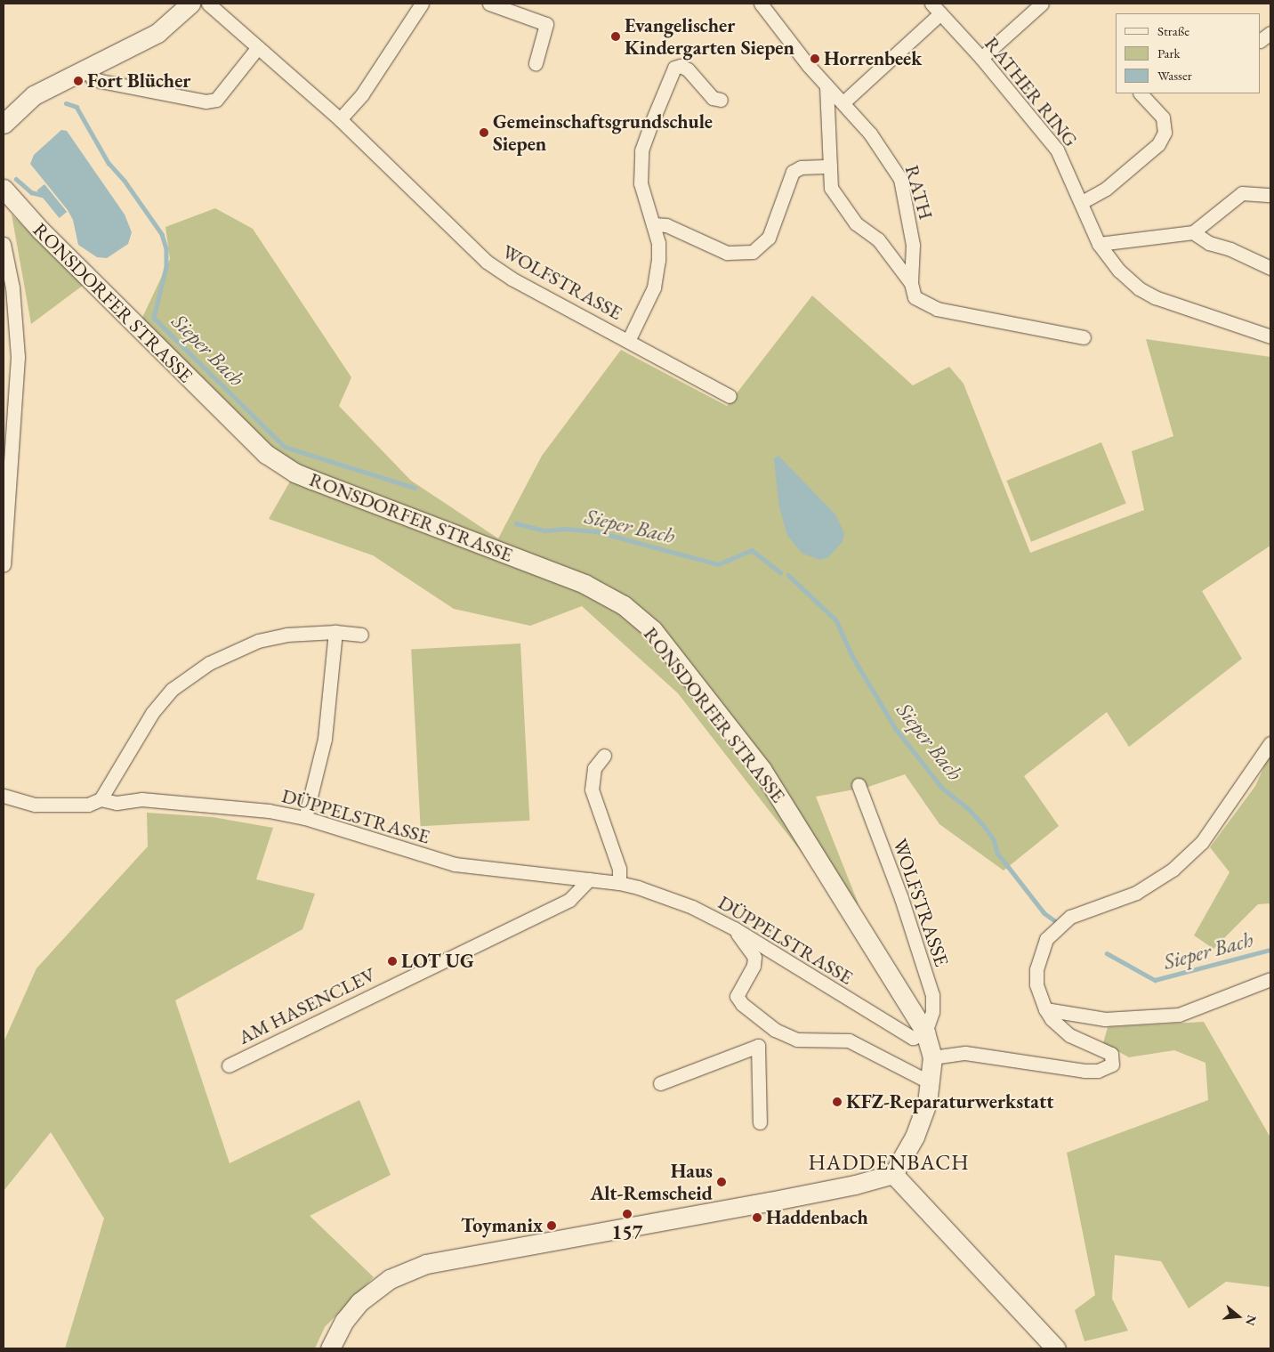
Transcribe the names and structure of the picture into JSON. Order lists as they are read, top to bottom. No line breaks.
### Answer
{"streets":{"main road":["RONSDORFER STRASSE"],"street":["RATHER RING","RATH","WOLFSTRASSE","DÜPPELSTRASSE","AM HASENCLEV"]},"crossings":[["RATHER RING","RATH"],["WOLFSTRASSE","RONSDORFER STRASSE"],["WOLFSTRASSE","DÜPPELSTRASSE"],["RONSDORFER STRASSE","DÜPPELSTRASSE"],["DÜPPELSTRASSE","AM HASENCLEV"]],"districts":["HADDENBACH"],"water":["Sieper Bach"],"places":["Evangelischer Kindergarten Siepen","Horrenbeek","Fort Blücher","Gemeinschaftsgrundschule Siepen","LOT UG","KFZ-Reparaturwerkstatt","Haus Alt-Remscheid","157","Haddenbach","Toymanix"],"legend":["Straße","Park","Wasser"],"north":"right"}
